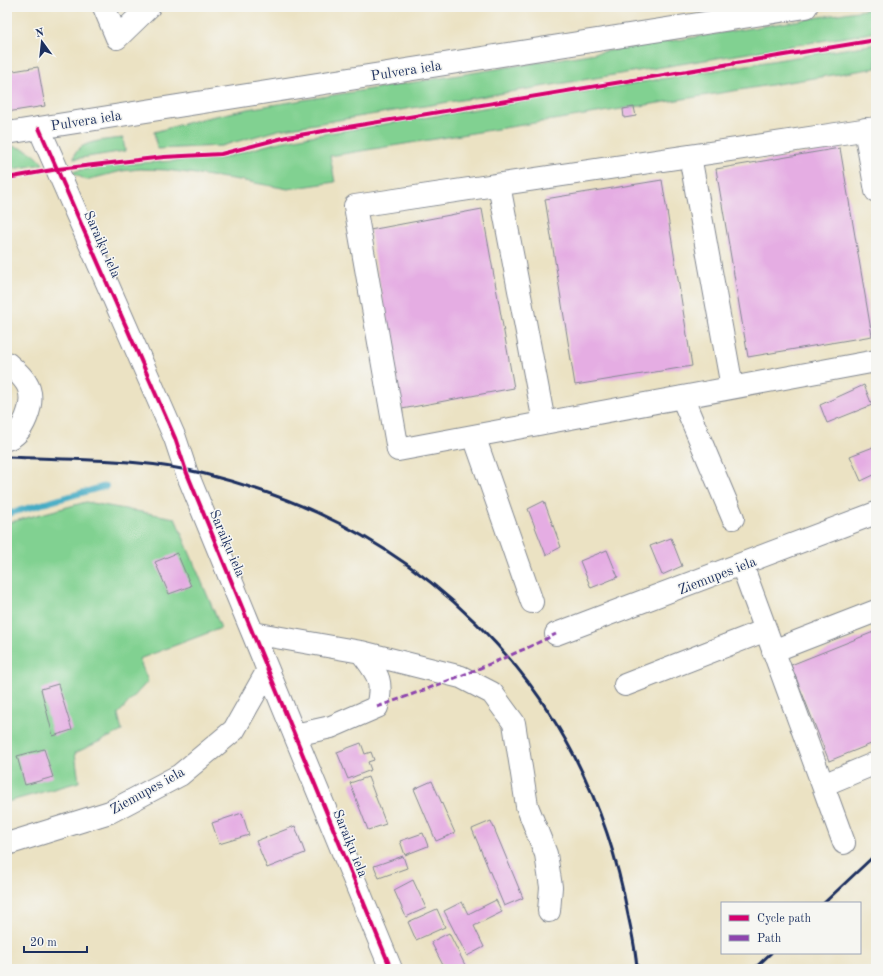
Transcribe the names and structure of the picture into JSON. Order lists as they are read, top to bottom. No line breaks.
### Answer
{"streets":{"street":["Pulvera iela","Saraiķu iela","Ziemupes iela"]},"crossings":[["Pulvera iela","Saraiķu iela"],["Saraiķu iela","Ziemupes iela"]],"legend":["Cycle path","Path"],"scale_bar":"20 m","north":"top"}
